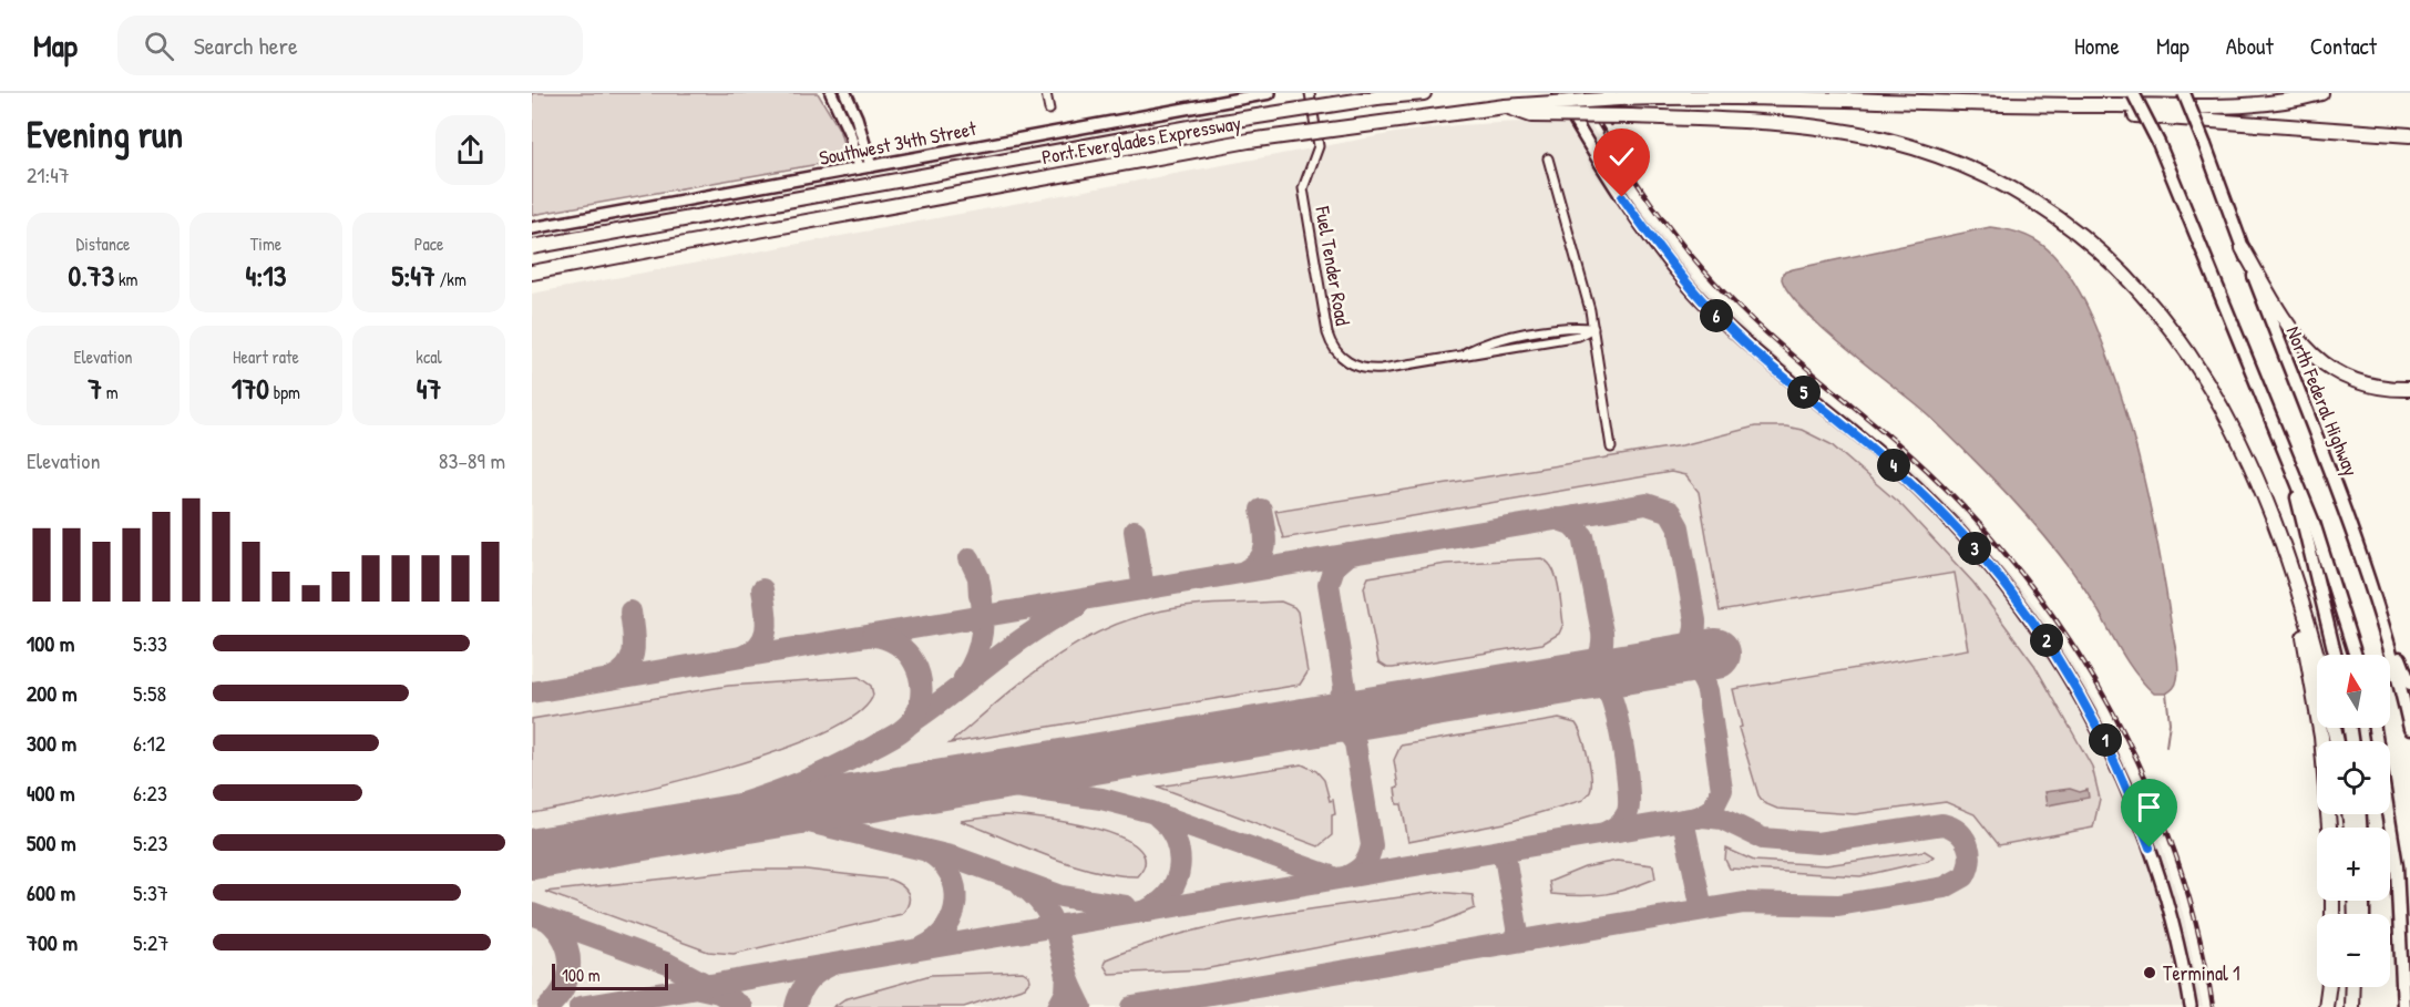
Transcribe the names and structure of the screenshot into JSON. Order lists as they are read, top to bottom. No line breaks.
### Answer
{"streets":{"highway":["Port Everglades Expressway"],"main road":["North Federal Highway"],"street":["Southwest 34th Street","Fuel Tender Road"]},"places":["Terminal 1"],"scale_bar":"100 m","north":"top","page":{"header":"Map","search":"Search here","nav":["Home","Map","About","Contact"],"heading":["Evening run","21:47"],"stats":[["Distance","0.73 km"],["Time","4:13"],["Pace","5:47 /km"],["Elevation","7 m"],["Heart rate","170 bpm"],["kcal","47"]],"pins":["6","5","4","3","2","1"],"chart":["Elevation","83–89 m"],"list":[{"name":"100 m","note":"5:33"},{"name":"200 m","note":"5:58"},{"name":"300 m","note":"6:12"},{"name":"400 m","note":"6:23"},{"name":"500 m","note":"5:23"},{"name":"600 m","note":"5:37"},{"name":"700 m","note":"5:27"}],"map_buttons":["+","−"],"scale":"100 m"}}
